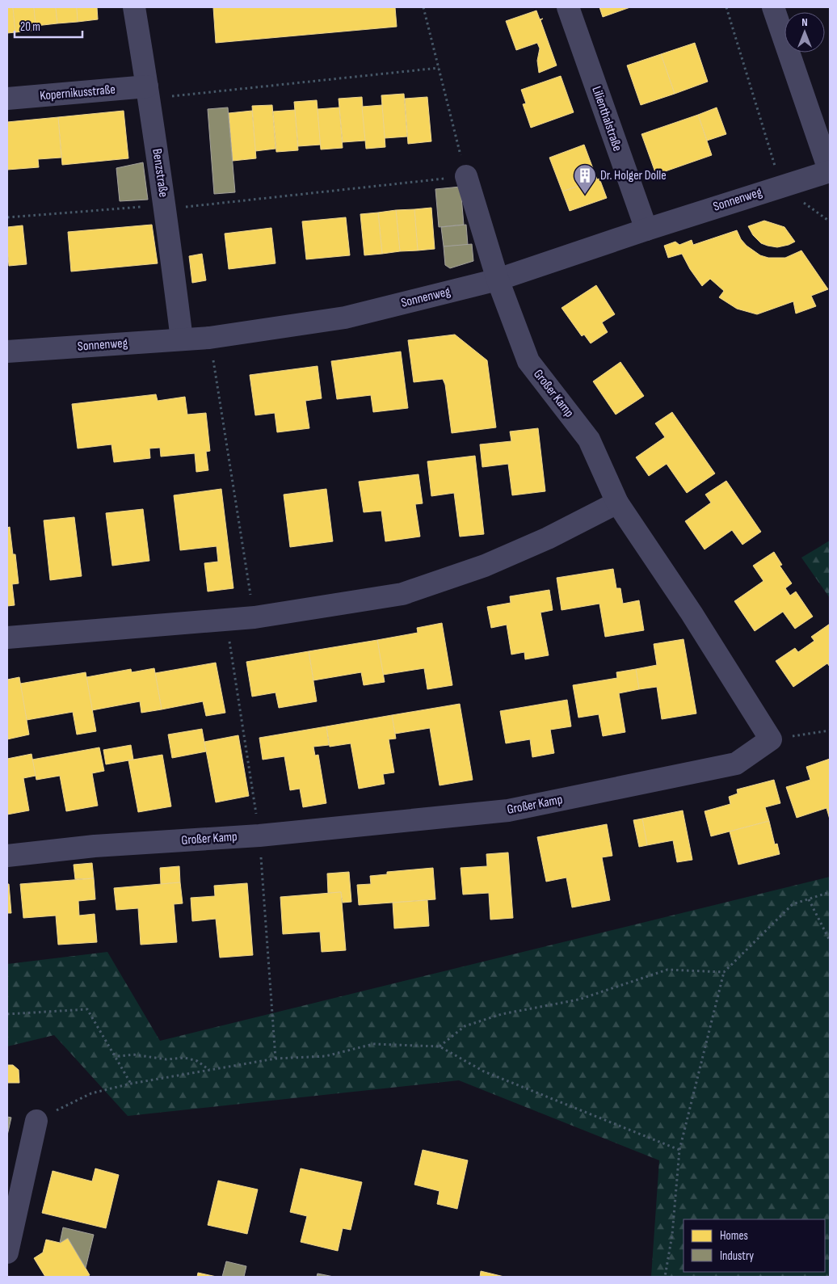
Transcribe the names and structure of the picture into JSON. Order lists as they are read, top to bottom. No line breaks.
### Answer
{"streets":{"street":["Kopernikusstraße","Lilienthalstraße","Benzstraße","Sonnenweg","Großer Kamp"]},"crossings":[["Kopernikusstraße","Benzstraße"],["Lilienthalstraße","Sonnenweg"],["Benzstraße","Sonnenweg"],["Sonnenweg","Großer Kamp"]],"places":{"building":["Dr. Holger Dolle"]},"legend":["Homes","Industry"],"scale_bar":"20 m","north":"top"}
